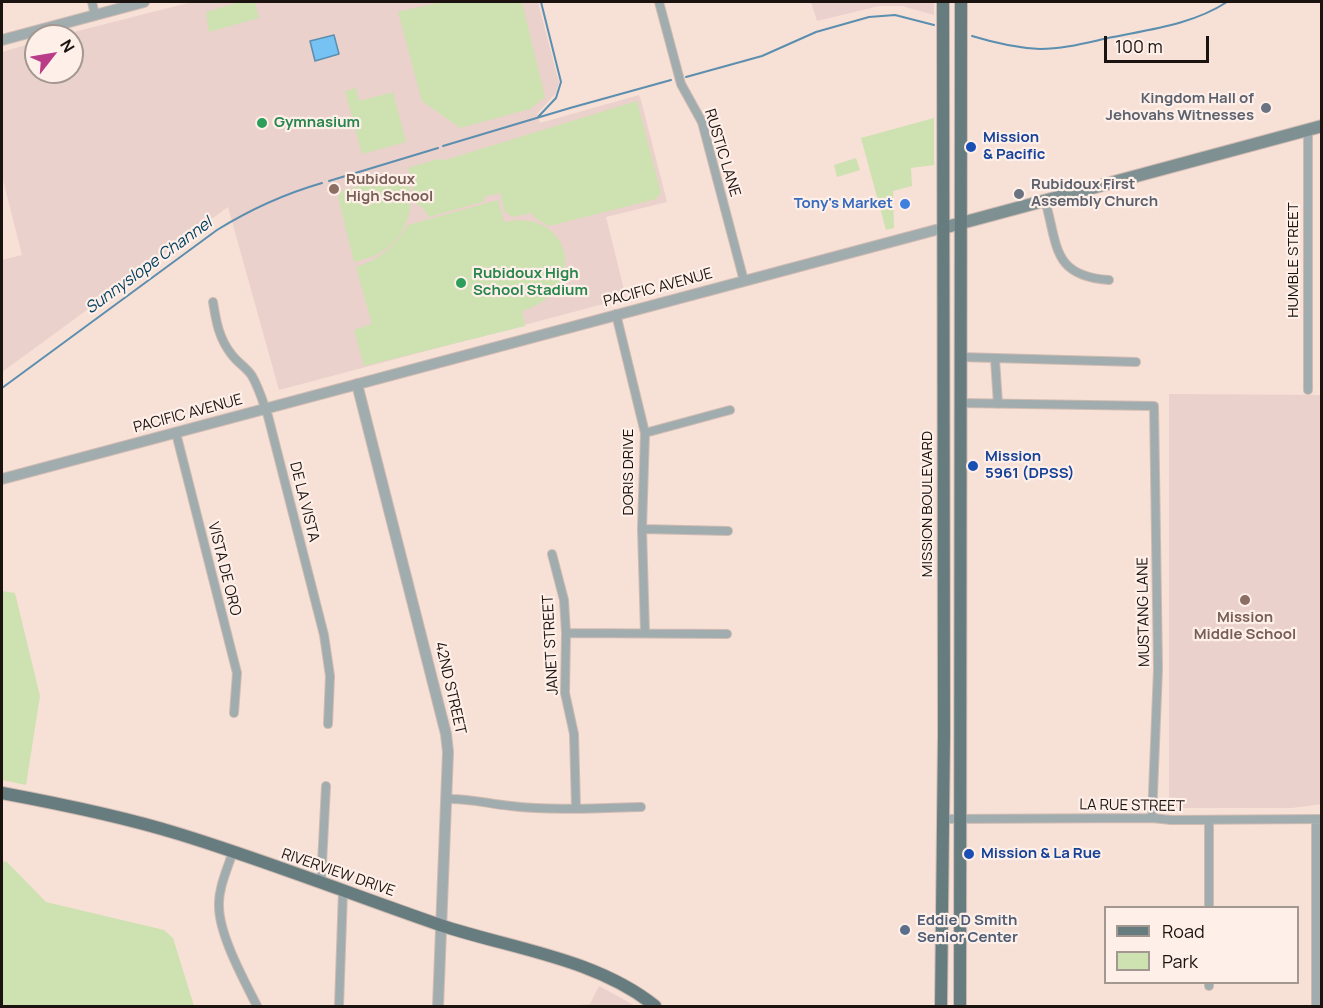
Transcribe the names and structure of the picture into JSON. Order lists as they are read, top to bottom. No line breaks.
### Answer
{"streets":{"main road":["PACIFIC AVENUE","MISSION BOULEVARD","RIVERVIEW DRIVE"],"street":["RUSTIC LANE","HUMBLE STREET","DORIS DRIVE","DE LA VISTA","VISTA DE ORO","MUSTANG LANE","JANET STREET","42ND STREET","LA RUE STREET"]},"crossings":[["RUSTIC LANE","PACIFIC AVENUE"],["HUMBLE STREET","PACIFIC AVENUE"],["PACIFIC AVENUE","DORIS DRIVE"],["PACIFIC AVENUE","DE LA VISTA"],["PACIFIC AVENUE","MISSION BOULEVARD"],["PACIFIC AVENUE","VISTA DE ORO"],["PACIFIC AVENUE","42ND STREET"],["MISSION BOULEVARD","LA RUE STREET"],["MUSTANG LANE","LA RUE STREET"],["42ND STREET","RIVERVIEW DRIVE"]],"water":["Sunnyslope Channel"],"places":["Kingdom Hall of Jehovahs Witnesses","Gymnasium","Mission & Pacific","Rubidoux High School","Rubidoux First Assembly Church","Tony's Market","Rubidoux High School Stadium","Mission 5961 (DPSS)","Mission Middle School","Mission & La Rue","Eddie D Smith Senior Center"],"legend":["Road","Park"],"scale_bar":"100 m","north":"top right"}
